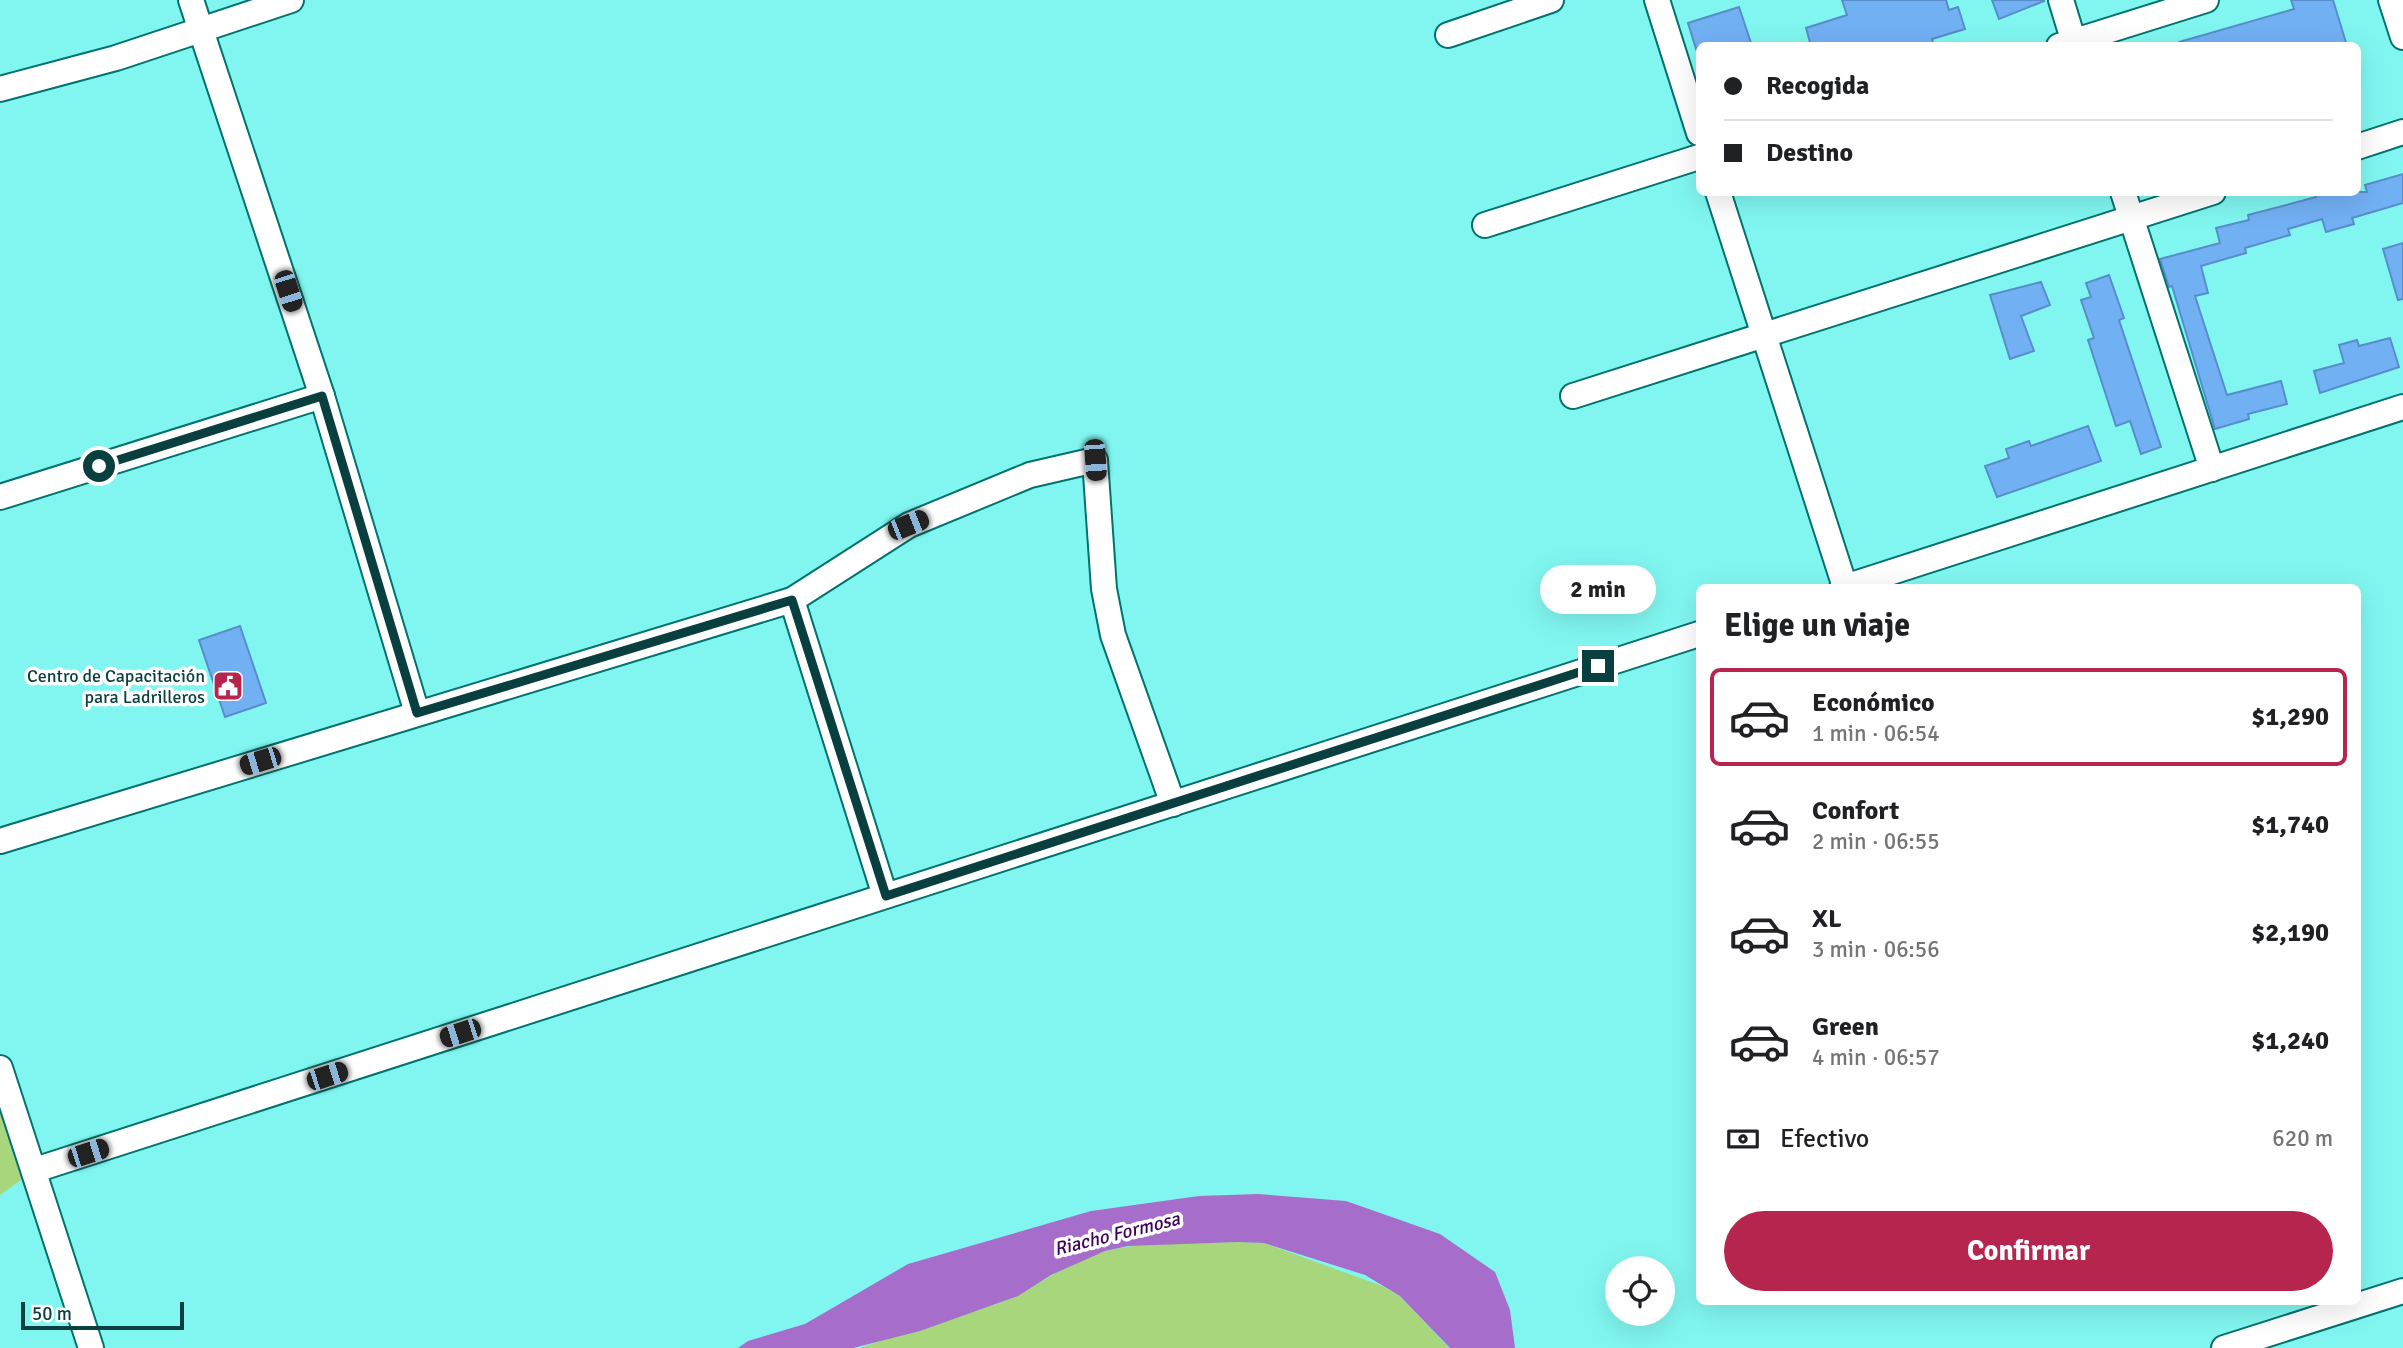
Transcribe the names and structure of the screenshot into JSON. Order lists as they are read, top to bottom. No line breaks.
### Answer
{"water":["Riacho Formosa"],"places":{"public building":["Centro de Capacitación para Ladrilleros"]},"scale_bar":"50 m","page":{"banner":["Recogida","Destino"],"bubble":"2 min","heading":"Elige un viaje","list":[{"name":"Económico","note":"1 min · 06:54","value":"$1,290"},{"name":"Confort","note":"2 min · 06:55","value":"$1,740"},{"name":"XL","note":"3 min · 06:56","value":"$2,190"},{"name":"Green","note":"4 min · 06:57","value":"$1,240"}],"pay":["Efectivo","620 m"],"buttons":"Confirmar","scale":"50 m"}}
